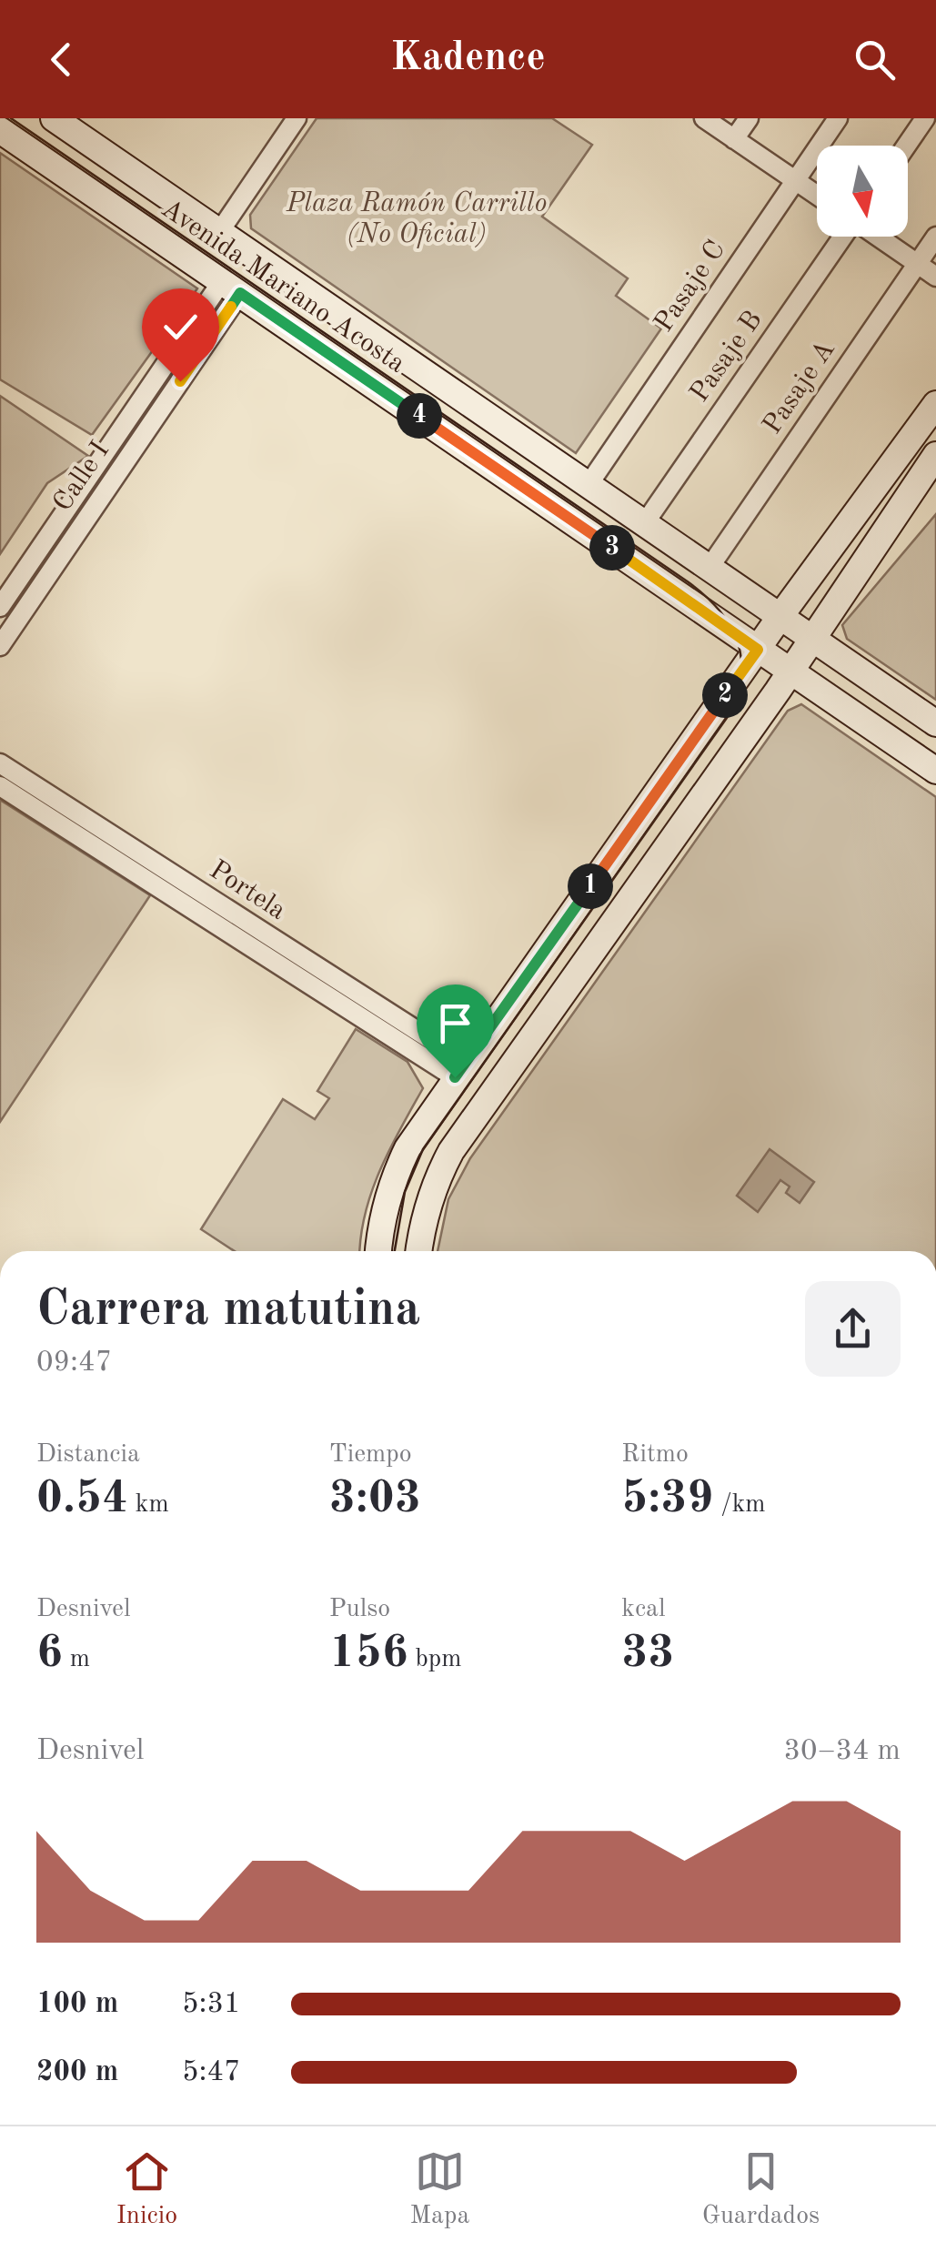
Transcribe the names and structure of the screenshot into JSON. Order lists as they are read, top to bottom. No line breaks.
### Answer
{"streets":{"main road":["Avenida Mariano Acosta"],"street":["Pasaje C","Pasaje B","Pasaje A","Calle I","Portela"]},"crossings":[["Avenida Mariano Acosta","Pasaje C"],["Avenida Mariano Acosta","Pasaje B"],["Avenida Mariano Acosta","Pasaje A"],["Avenida Mariano Acosta","Calle I"]],"parks":["Plaza Ramón Carrillo (No Oficial)"],"north":"bottom","page":{"header":"Kadence","pins":["4","3","2","1"],"heading":["Carrera matutina","09:47"],"stats":[["Distancia","0.54 km"],["Tiempo","3:03"],["Ritmo","5:39 /km"],["Desnivel","6 m"],["Pulso","156 bpm"],["kcal","33"]],"chart":["Desnivel","30–34 m"],"list":[{"name":"100 m","note":"5:31"},{"name":"200 m","note":"5:47"}],"tabs":["Inicio","Mapa","Guardados"]}}
